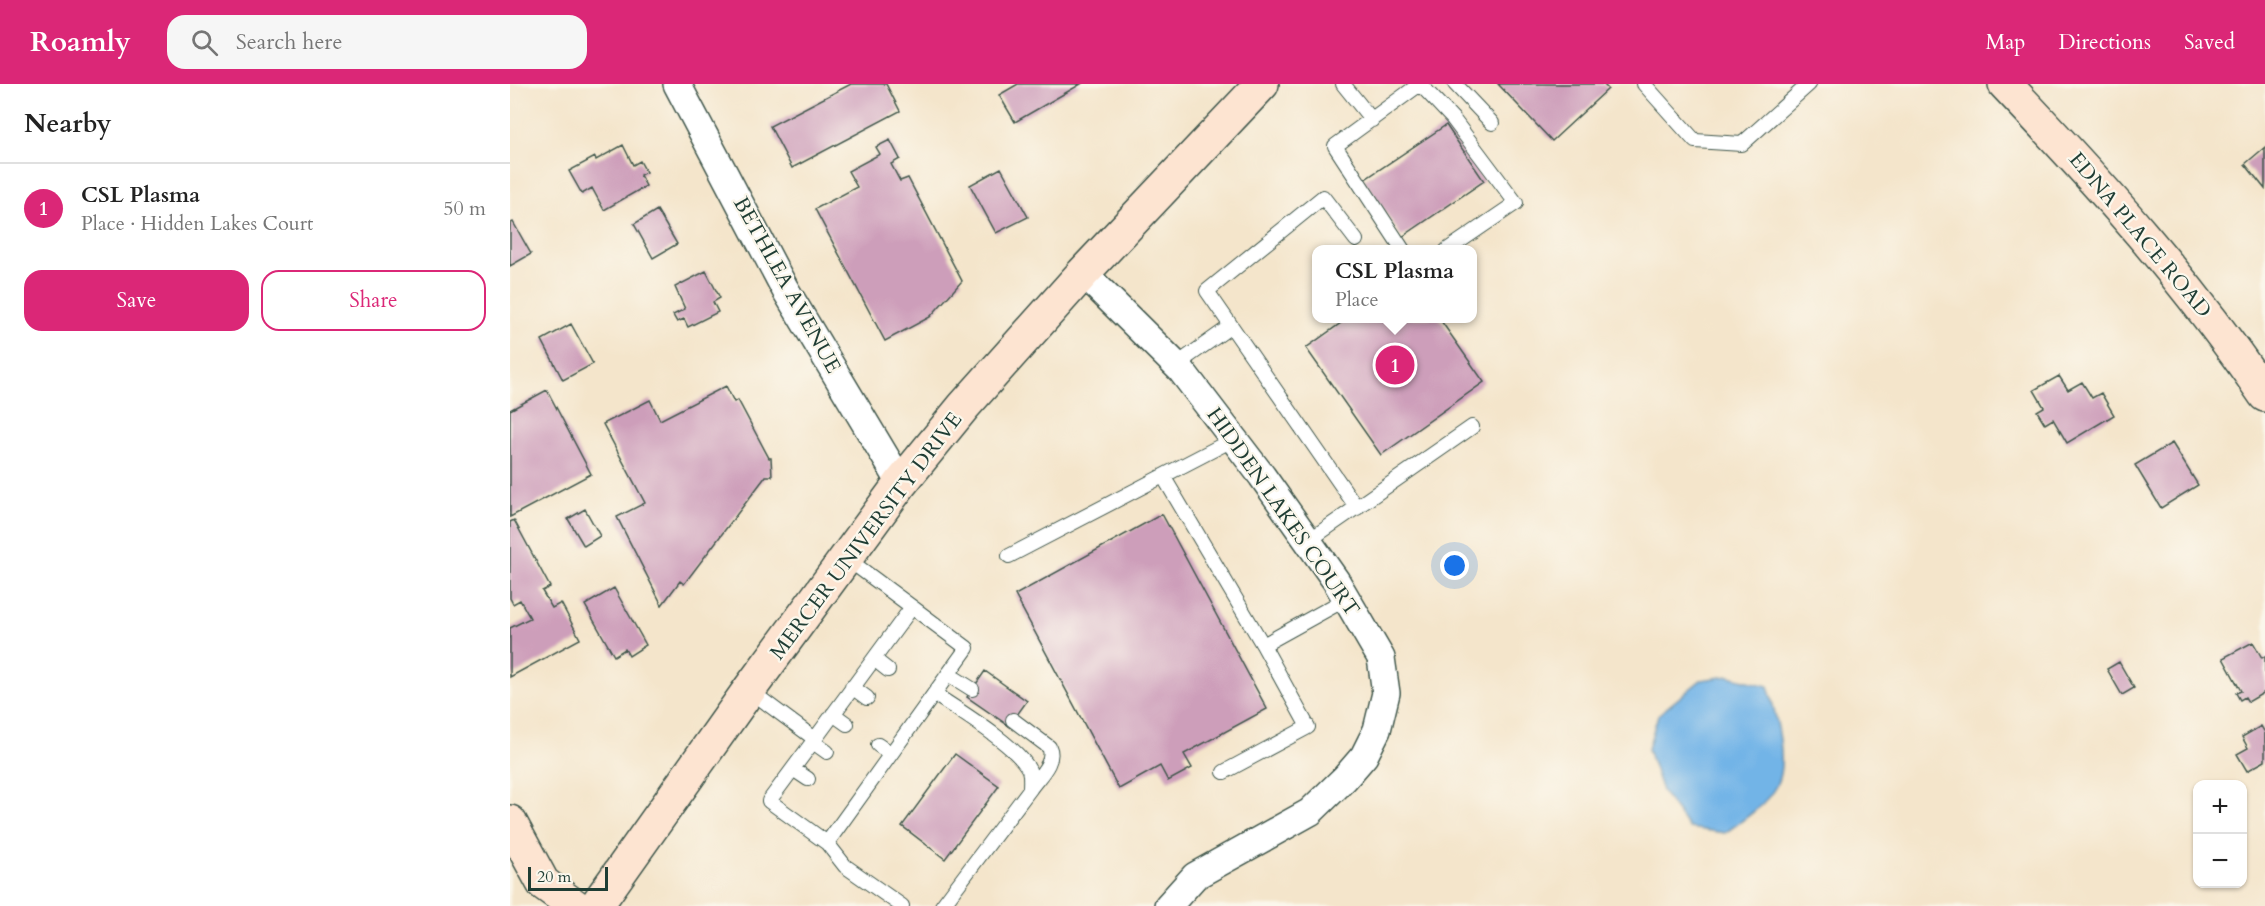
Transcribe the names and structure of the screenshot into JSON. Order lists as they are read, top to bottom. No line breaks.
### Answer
{"streets":{"main road":["EDNA PLACE ROAD","MERCER UNIVERSITY DRIVE"],"street":["BETHLEA AVENUE","HIDDEN LAKES COURT"]},"crossings":[["BETHLEA AVENUE","MERCER UNIVERSITY DRIVE"],["HIDDEN LAKES COURT","MERCER UNIVERSITY DRIVE"]],"scale_bar":"20 m","page":{"header":"Roamly","search":"Search here","nav":["Map","Directions","Saved"],"heading":"Nearby","list":[{"mark":"1","name":"CSL Plasma","note":"Place · Hidden Lakes Court","value":"50 m"}],"popup":["CSL Plasma","Place"],"buttons":["Save","Share"],"pins":"1","map_buttons":["+","−"],"scale":"20 m"}}
